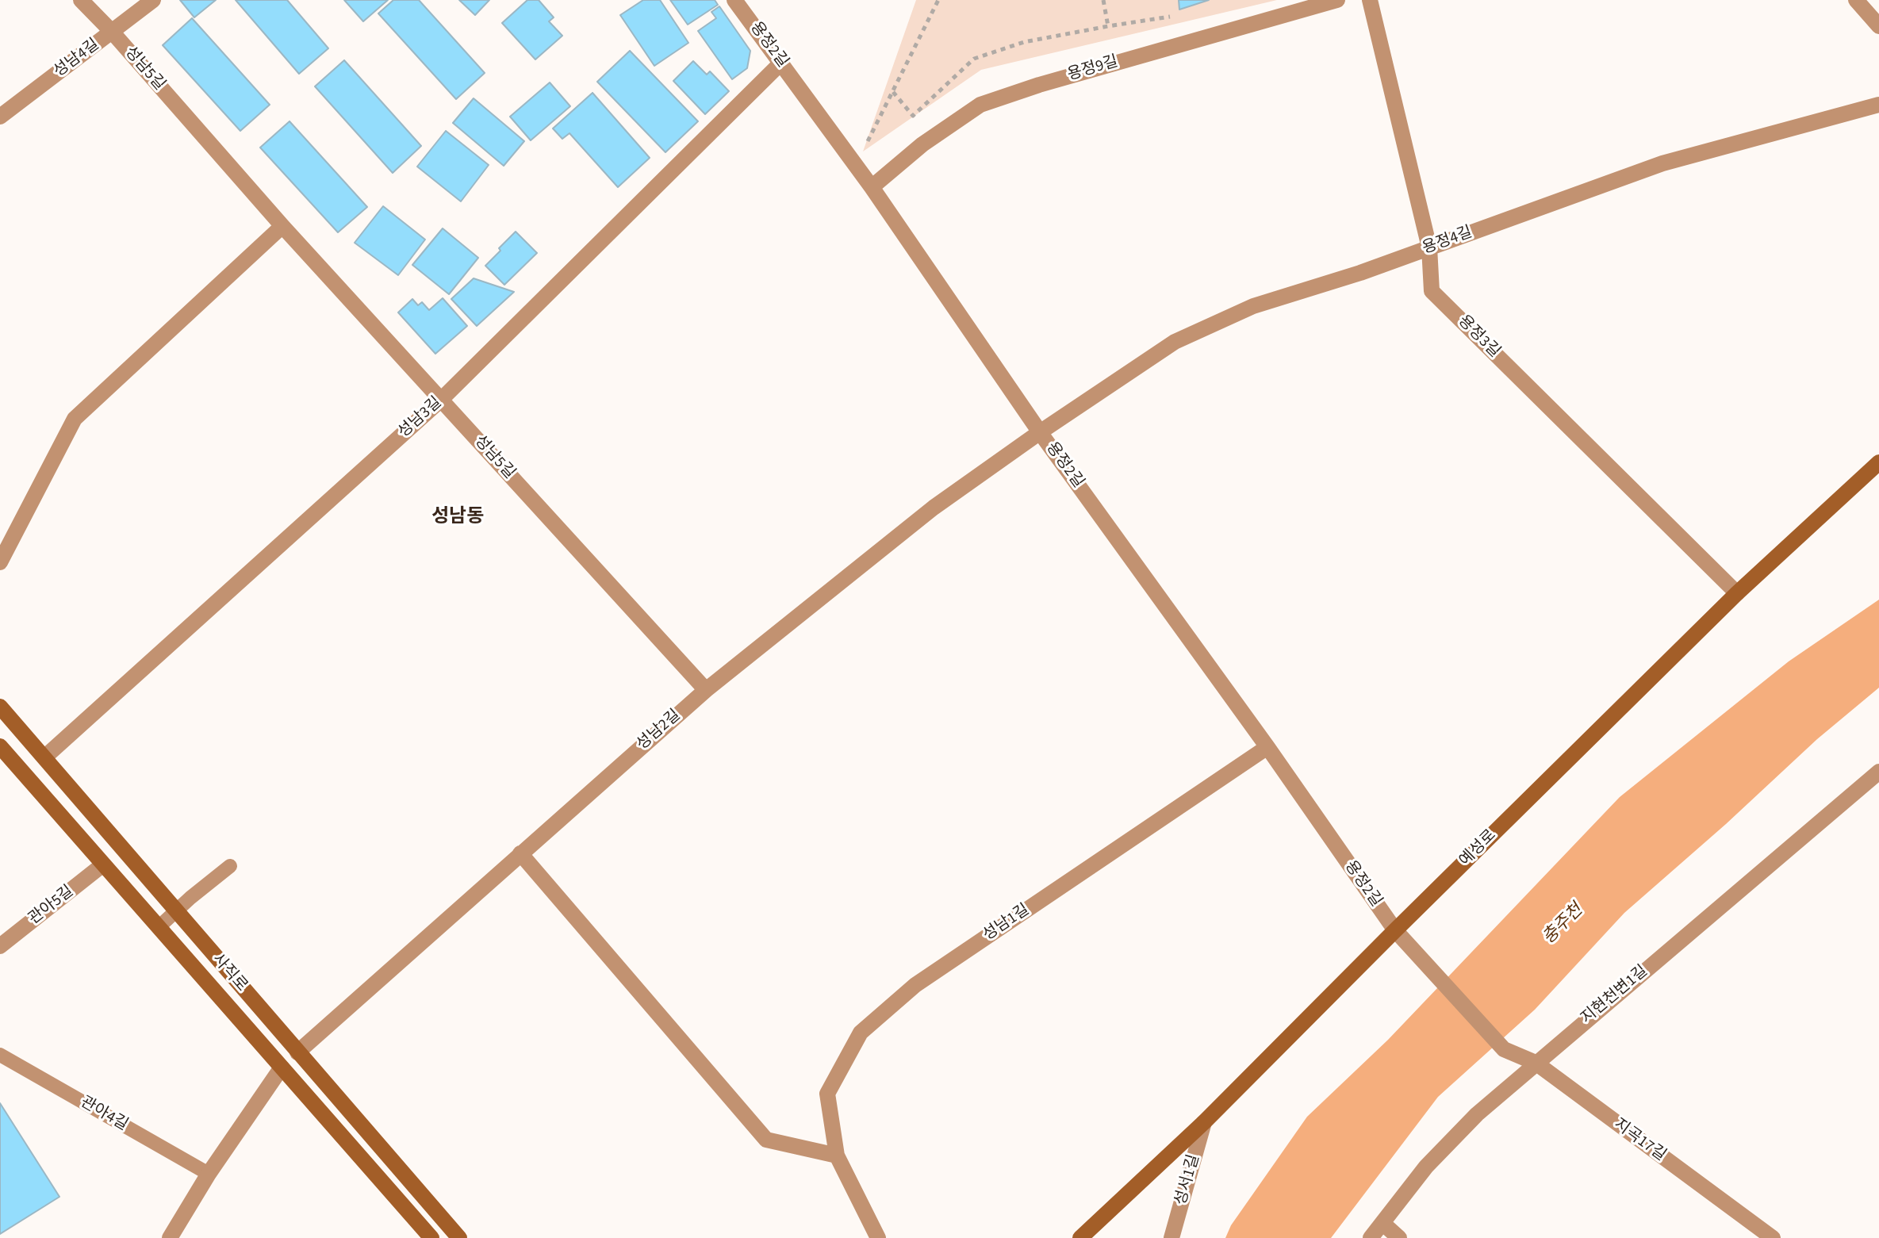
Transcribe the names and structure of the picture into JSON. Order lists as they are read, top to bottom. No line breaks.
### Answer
{"streets":{"street":["용정2길","성남4길","성남5길","용정9길","용정4길","용정3길","성남3길","성남2길","예성로","관아5길","성남1길","사직로","지현천변1길","지곡17길","성서1길"],"lane":["관아4길"]},"crossings":[["용정2길","용정9길"],["용정2길","용정4길"],["용정2길","성남3길"],["용정2길","성남2길"],["용정2길","예성로"],["용정2길","성남1길"],["용정2길","지곡17길"],["성남4길","성남5길"],["성남5길","성남3길"],["성남5길","성남2길"],["용정4길","용정3길"],["용정4길","성남2길"],["용정3길","예성로"],["성남3길","사직로"],["성남2길","사직로"],["예성로","성서1길"],["관아5길","사직로"],["지현천변1길","지곡17길"]],"districts":["성남동"],"water":["충주천"]}
